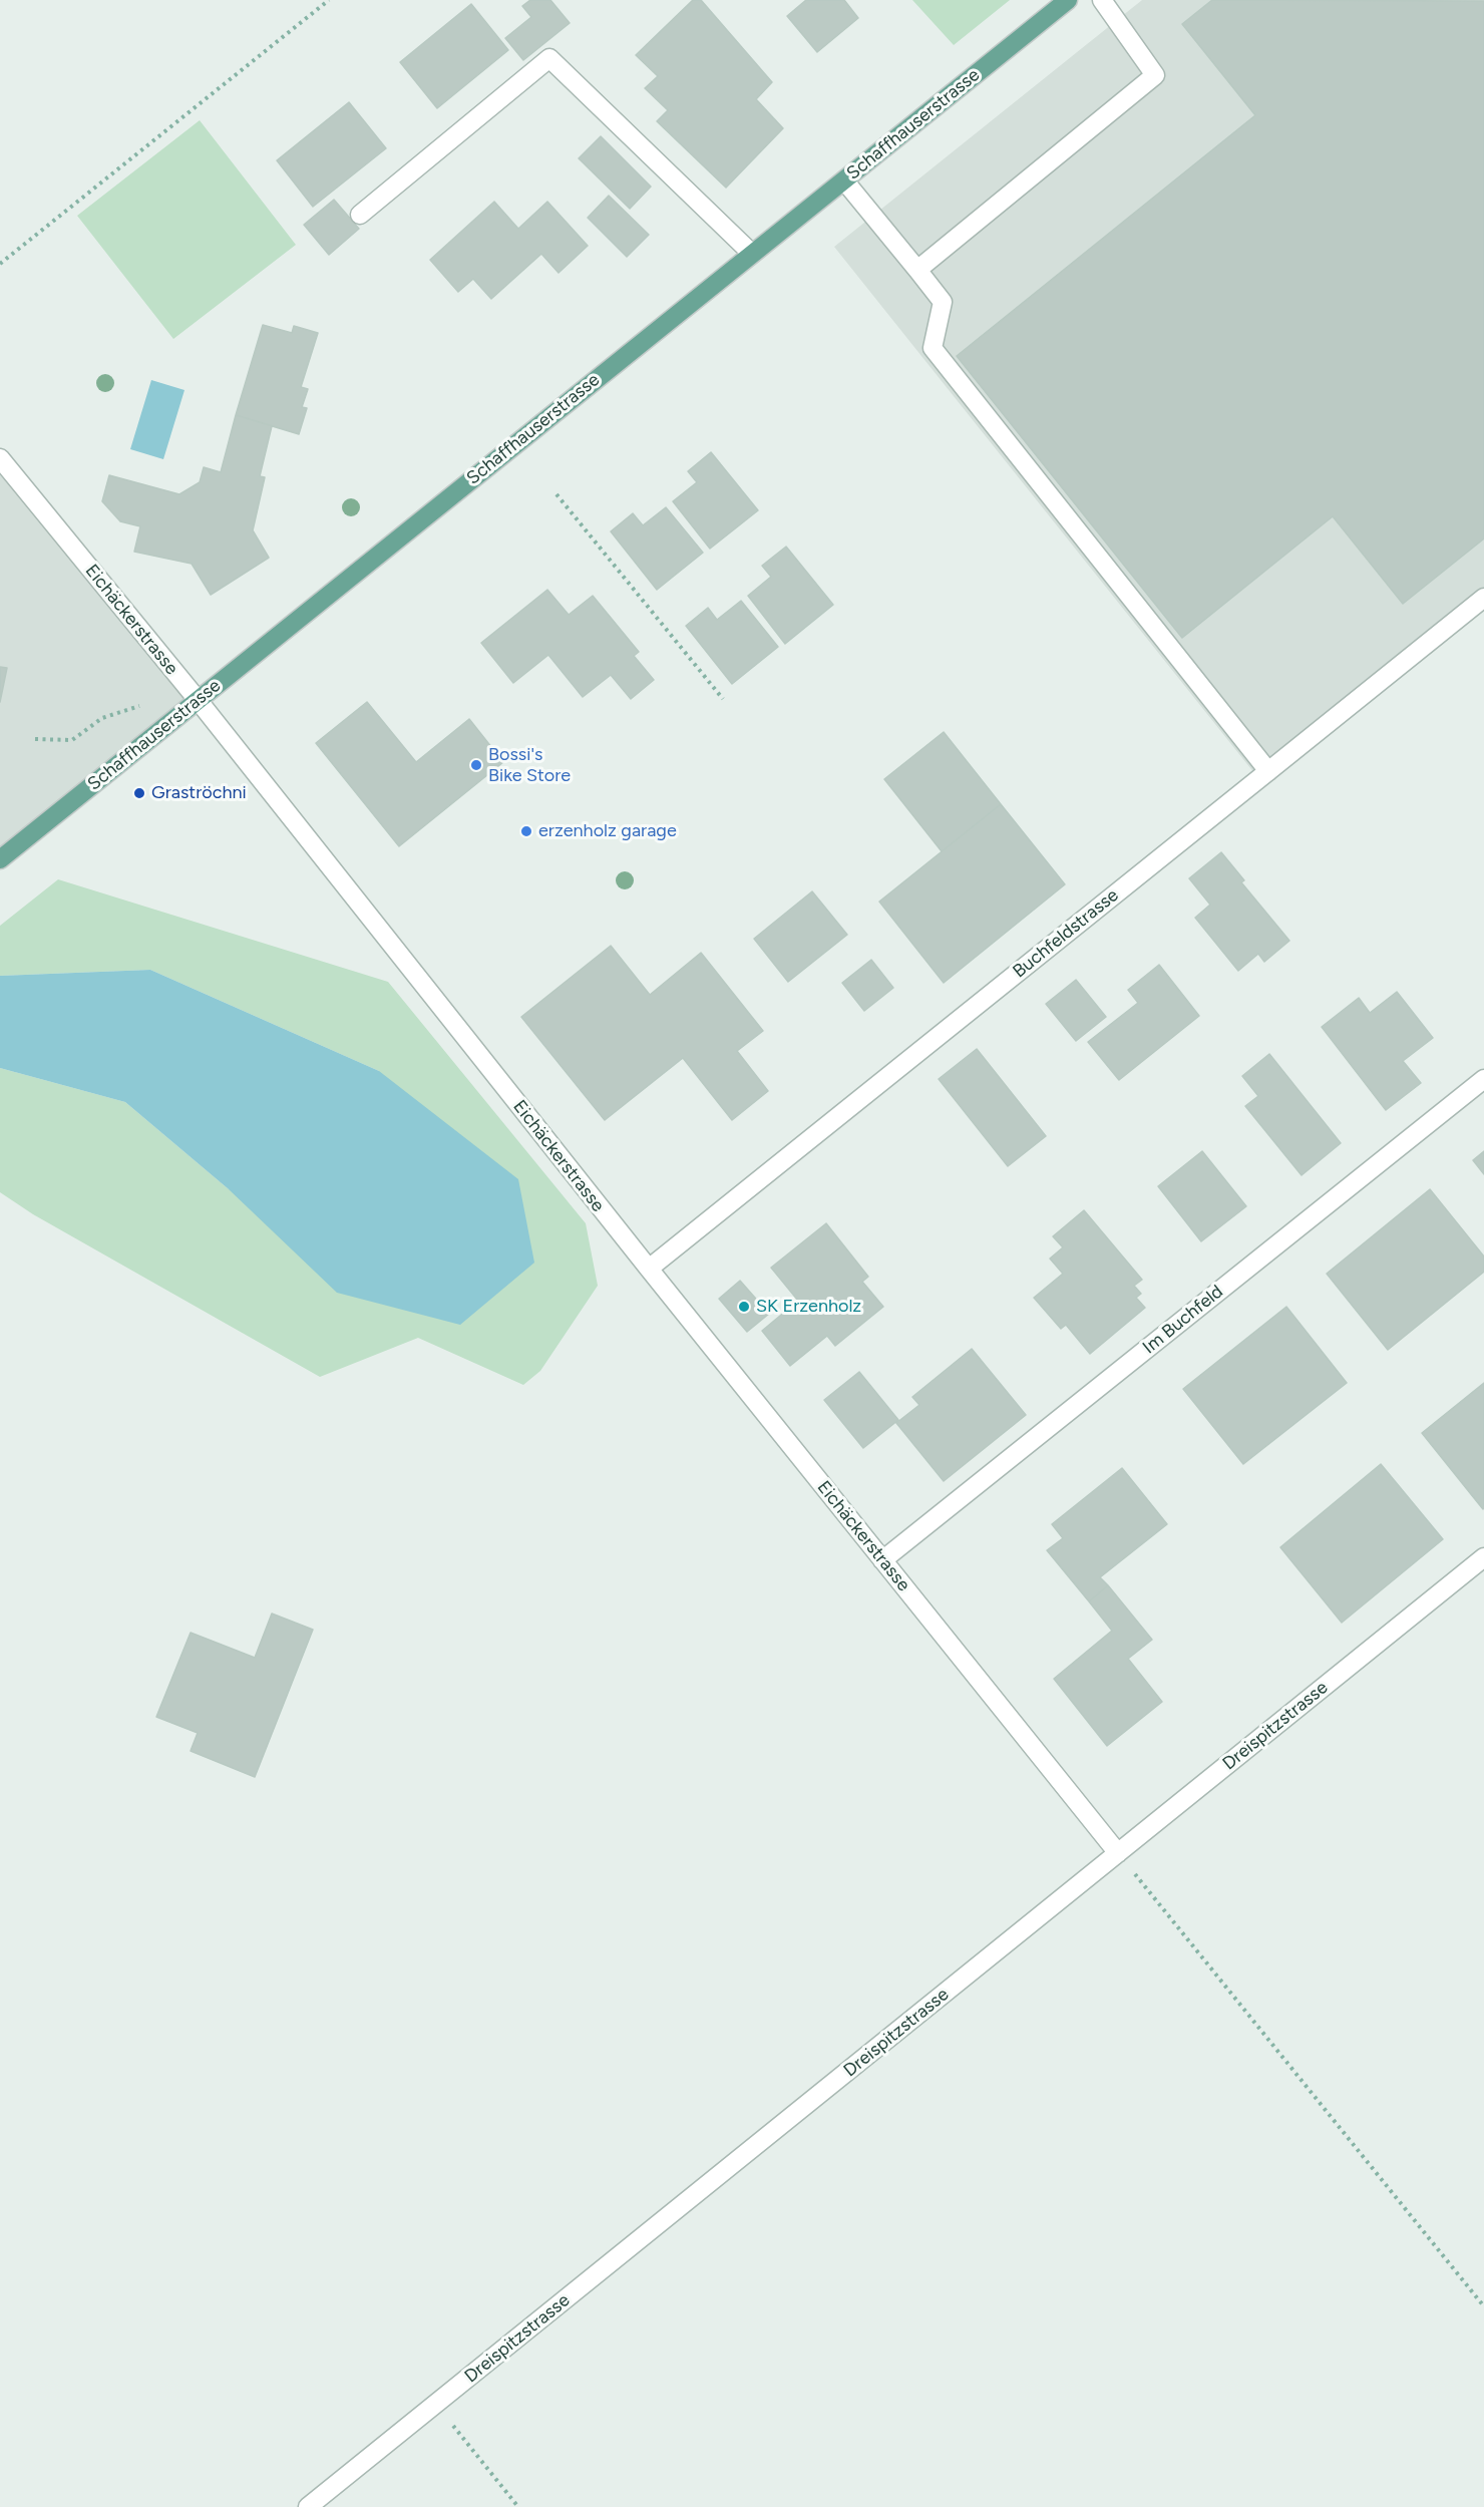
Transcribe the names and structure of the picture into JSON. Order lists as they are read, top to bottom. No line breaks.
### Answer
{"streets":{"main road":["Schaffhauserstrasse"],"street":["Eichäckerstrasse","Buchfeldstrasse","Im Buchfeld","Dreispitzstrasse"]},"crossings":[["Schaffhauserstrasse","Eichäckerstrasse"],["Eichäckerstrasse","Buchfeldstrasse"],["Eichäckerstrasse","Im Buchfeld"],["Eichäckerstrasse","Dreispitzstrasse"]],"places":["Bossi's Bike Store","Graströchni","erzenholz garage","SK Erzenholz"]}
